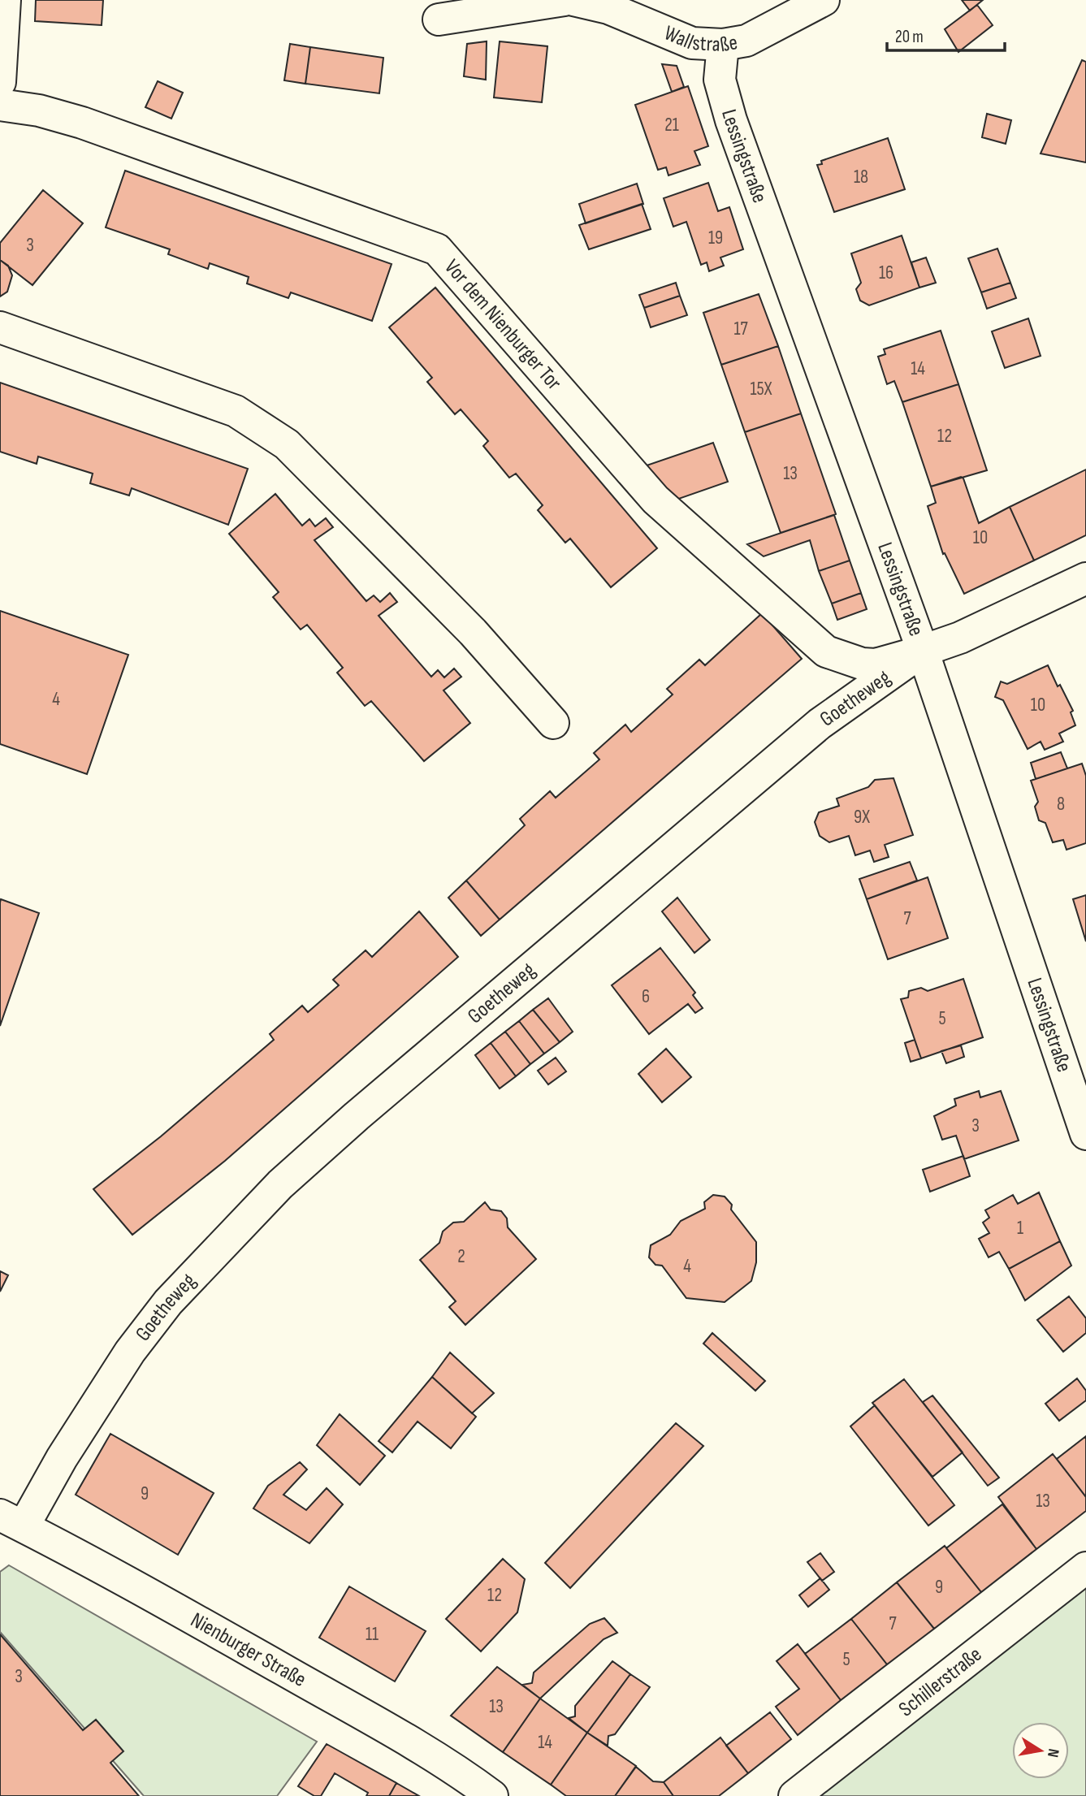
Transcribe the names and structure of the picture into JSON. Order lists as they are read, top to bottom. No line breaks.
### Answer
{"streets":{"street":["Wallstraße","Lessingstraße","Vor dem Nienburger Tor","Goetheweg","Nienburger Straße","Schillerstraße"]},"crossings":[["Wallstraße","Lessingstraße"],["Lessingstraße","Vor dem Nienburger Tor"],["Lessingstraße","Goetheweg"],["Vor dem Nienburger Tor","Goetheweg"],["Goetheweg","Nienburger Straße"]],"house_numbers":["21","18","19","3","16","17","14","15X","12","13","10","4","10","8","9X","7","6","5","3","1","2","4","9","13","9","12","7","11","5","3","13","14"],"scale_bar":"20 m","north":"right"}
